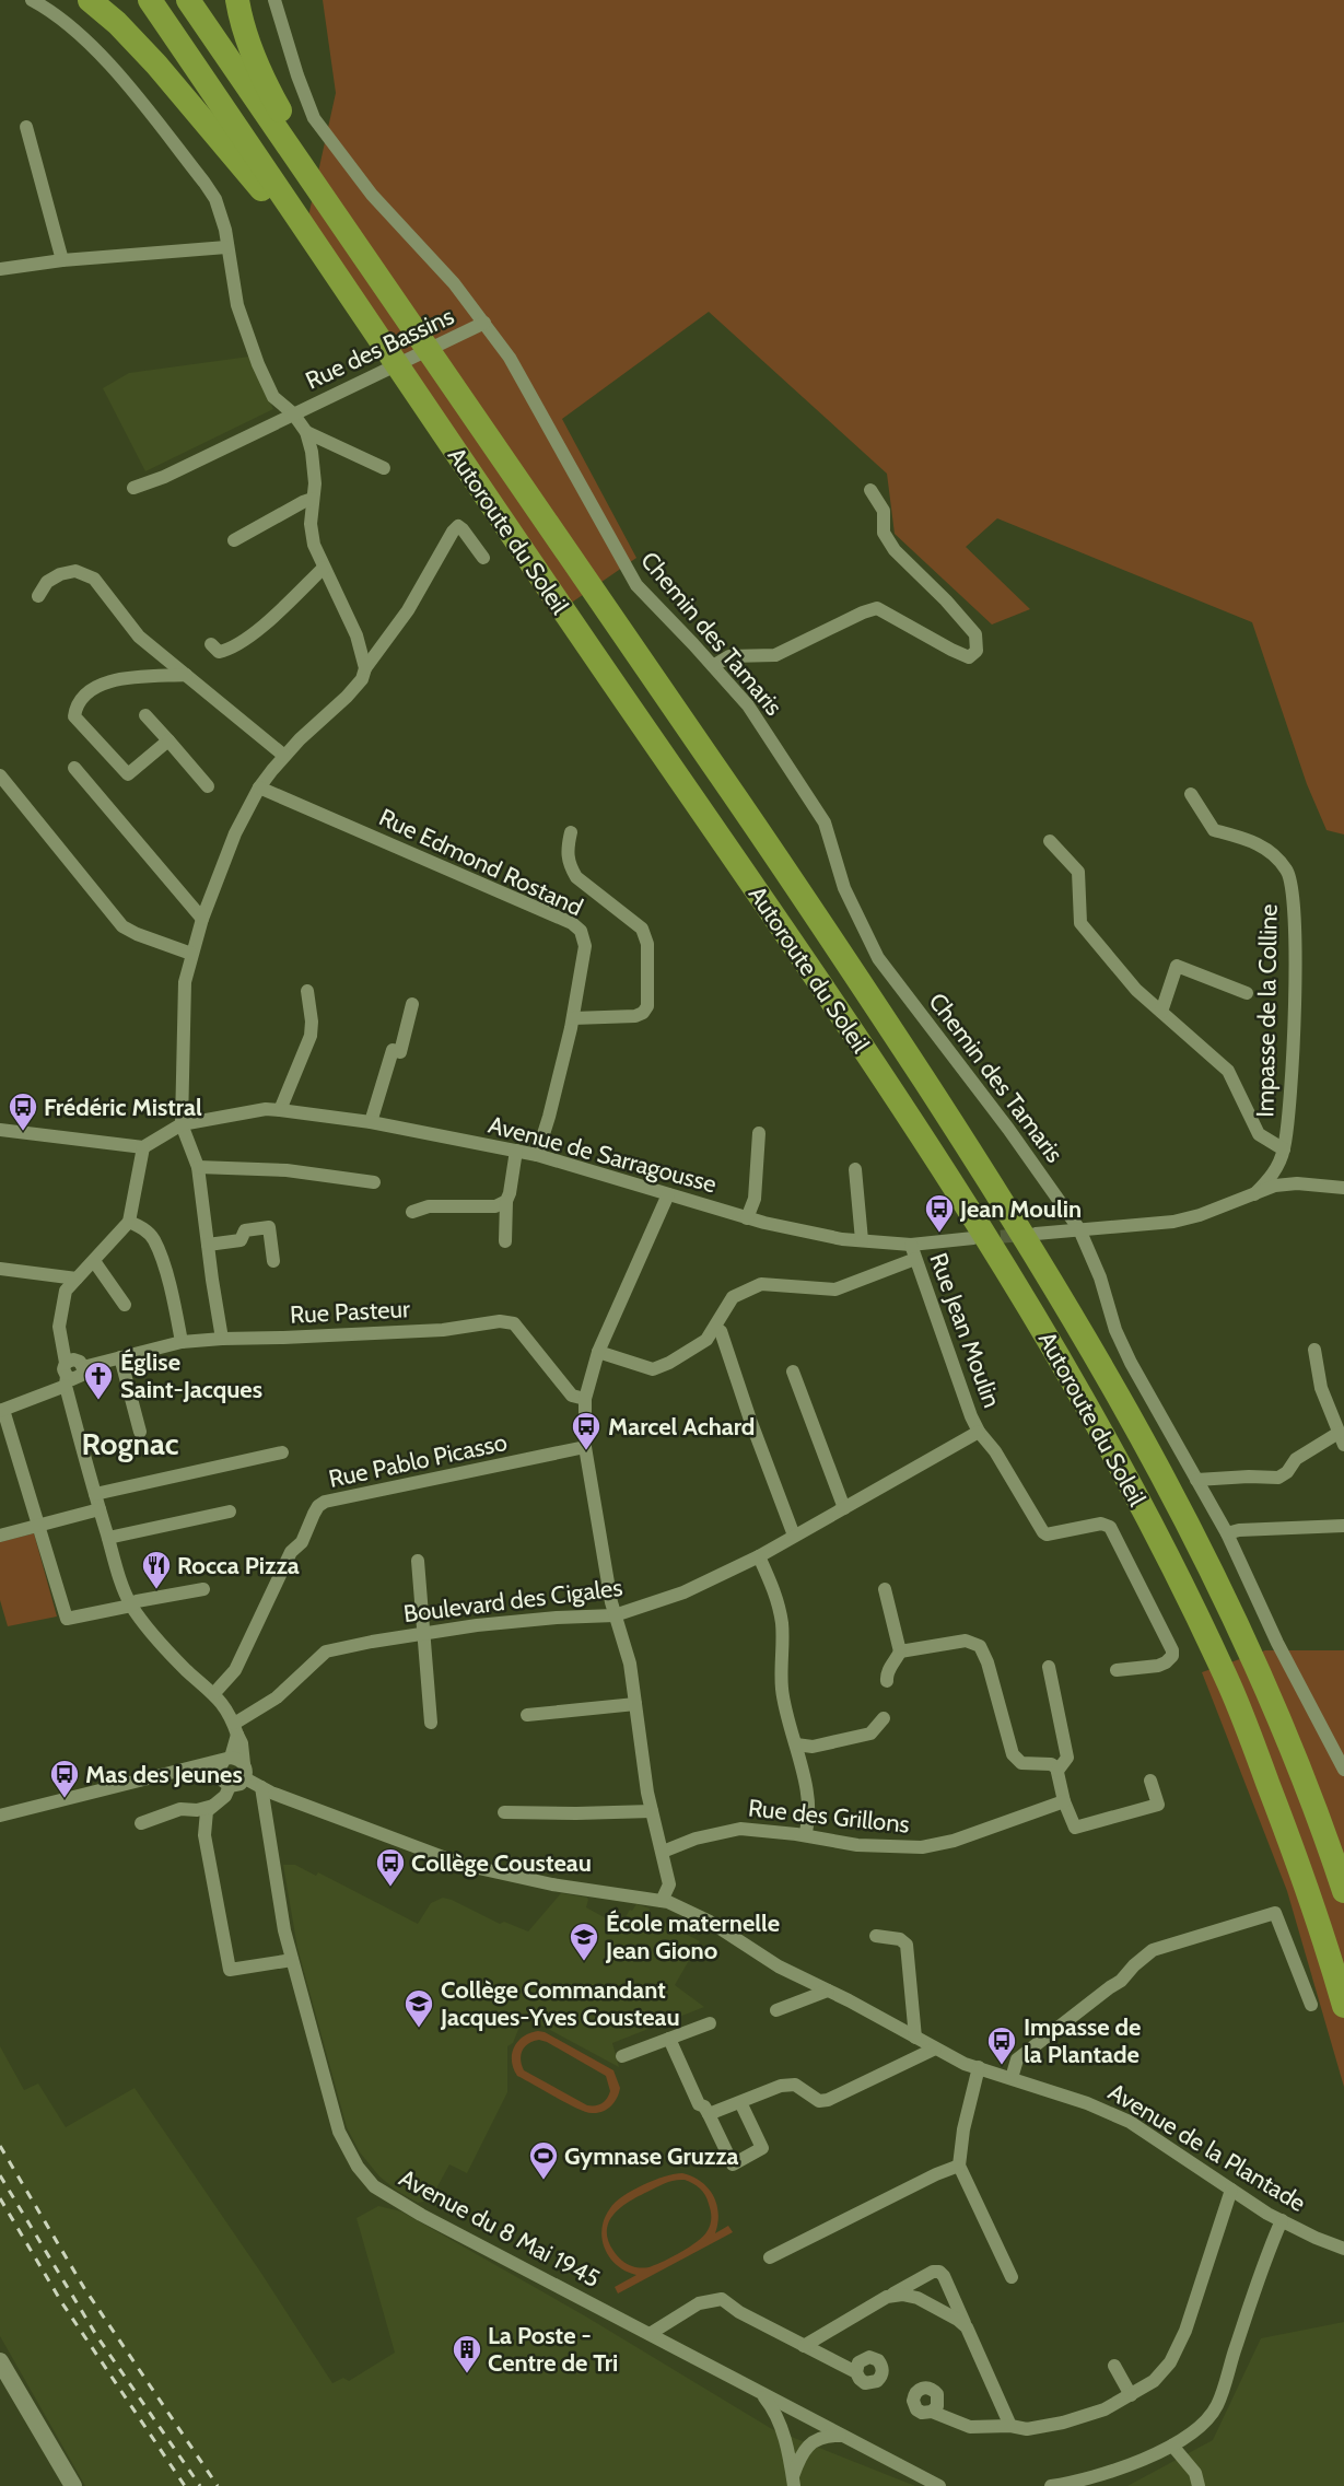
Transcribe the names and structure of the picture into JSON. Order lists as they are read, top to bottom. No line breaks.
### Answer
{"streets":{"highway":["Autoroute du Soleil"],"street":["Rue des Bassins","Chemin des Tamaris","Rue Edmond Rostand","Impasse de la Colline","Avenue de Sarragousse","Rue Pasteur","Rue Jean Moulin","Rue Pablo Picasso","Boulevard des Cigales","Rue des Grillons","Avenue de la Plantade","Avenue du 8 Mai 1945"]},"crossings":[["Rue des Bassins","Chemin des Tamaris"],["Rue Edmond Rostand","Avenue de Sarragousse"],["Avenue de Sarragousse","Rue Jean Moulin"],["Rue Jean Moulin","Boulevard des Cigales"],["Avenue de la Plantade","Avenue du 8 Mai 1945"]],"districts":["Rognac"],"places":{"bus stop":["Frédéric Mistral","Jean Moulin","Marcel Achard","Mas des Jeunes","Collège Cousteau","Impasse de la Plantade"],"church":["Église Saint-Jacques"],"restaurant":["Rocca Pizza"],"school or university":["École maternelle Jean Giono","Collège Commandant Jacques-Yves Cousteau"],"sports":["Gymnase Gruzza"],"building":["La Poste - Centre de Tri"]}}
